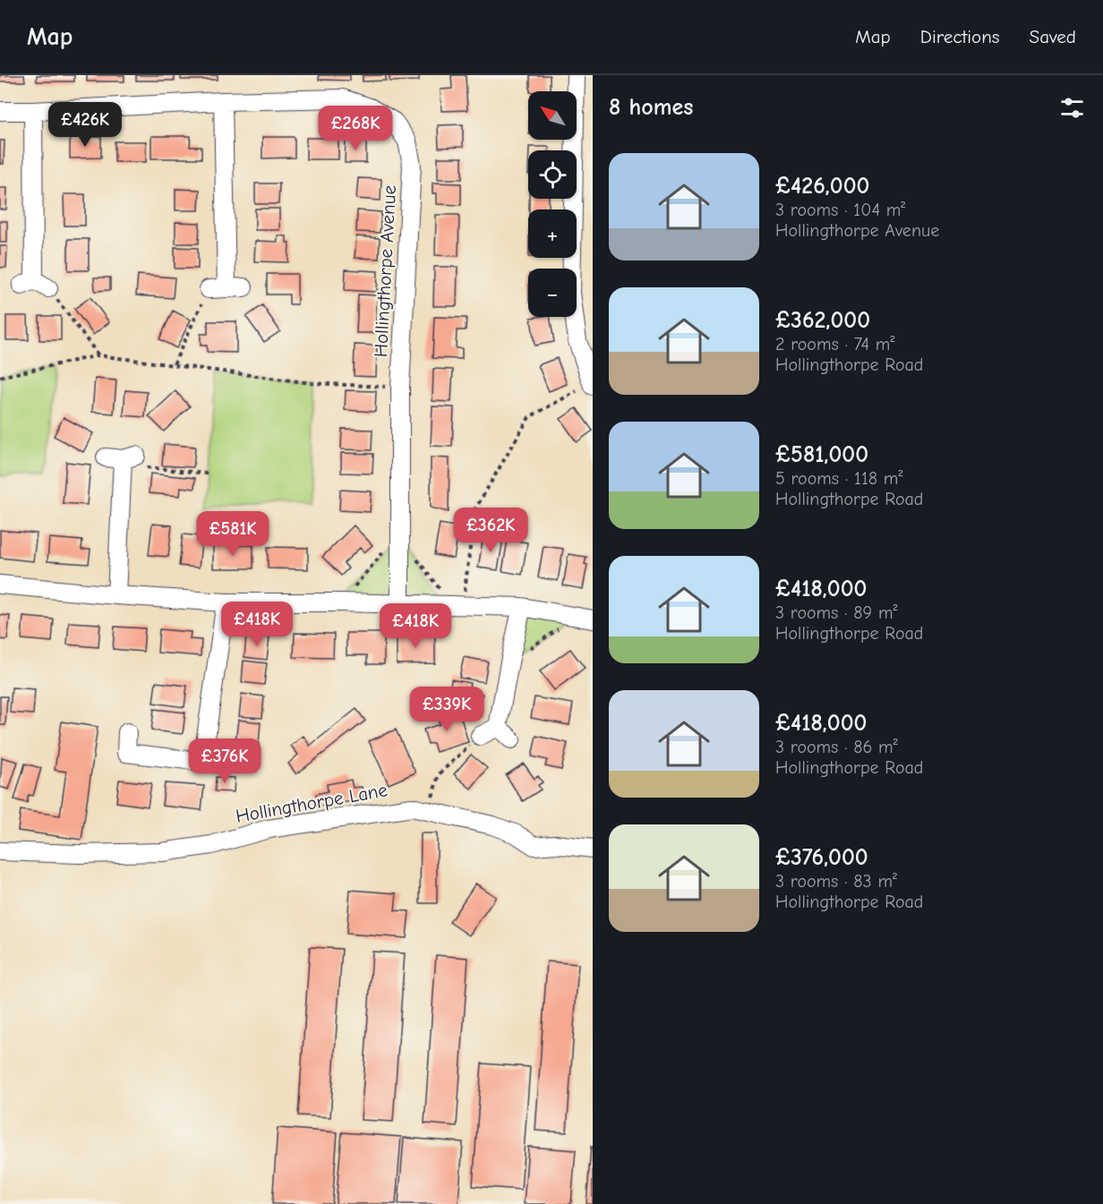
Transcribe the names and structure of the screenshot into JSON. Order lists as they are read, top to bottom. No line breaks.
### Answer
{"streets":{"street":["Hollingthorpe Avenue","Hollingthorpe Lane"]},"north":"top left","page":{"header":"Map","nav":["Map","Directions","Saved"],"heading":"8 homes","map_buttons":["+","−"],"price":["£426K","£268K","£362K","£581K","£418K","£418K","£339K","£376K"],"list":[{"name":"£426,000","note":"3 rooms · 104 m² · Hollingthorpe Avenue"},{"name":"£362,000","note":"2 rooms · 74 m² · Hollingthorpe Road"},{"name":"£581,000","note":"5 rooms · 118 m² · Hollingthorpe Road"},{"name":"£418,000","note":"3 rooms · 89 m² · Hollingthorpe Road"},{"name":"£418,000","note":"3 rooms · 86 m² · Hollingthorpe Road"},{"name":"£376,000","note":"3 rooms · 83 m² · Hollingthorpe Road"}]}}
